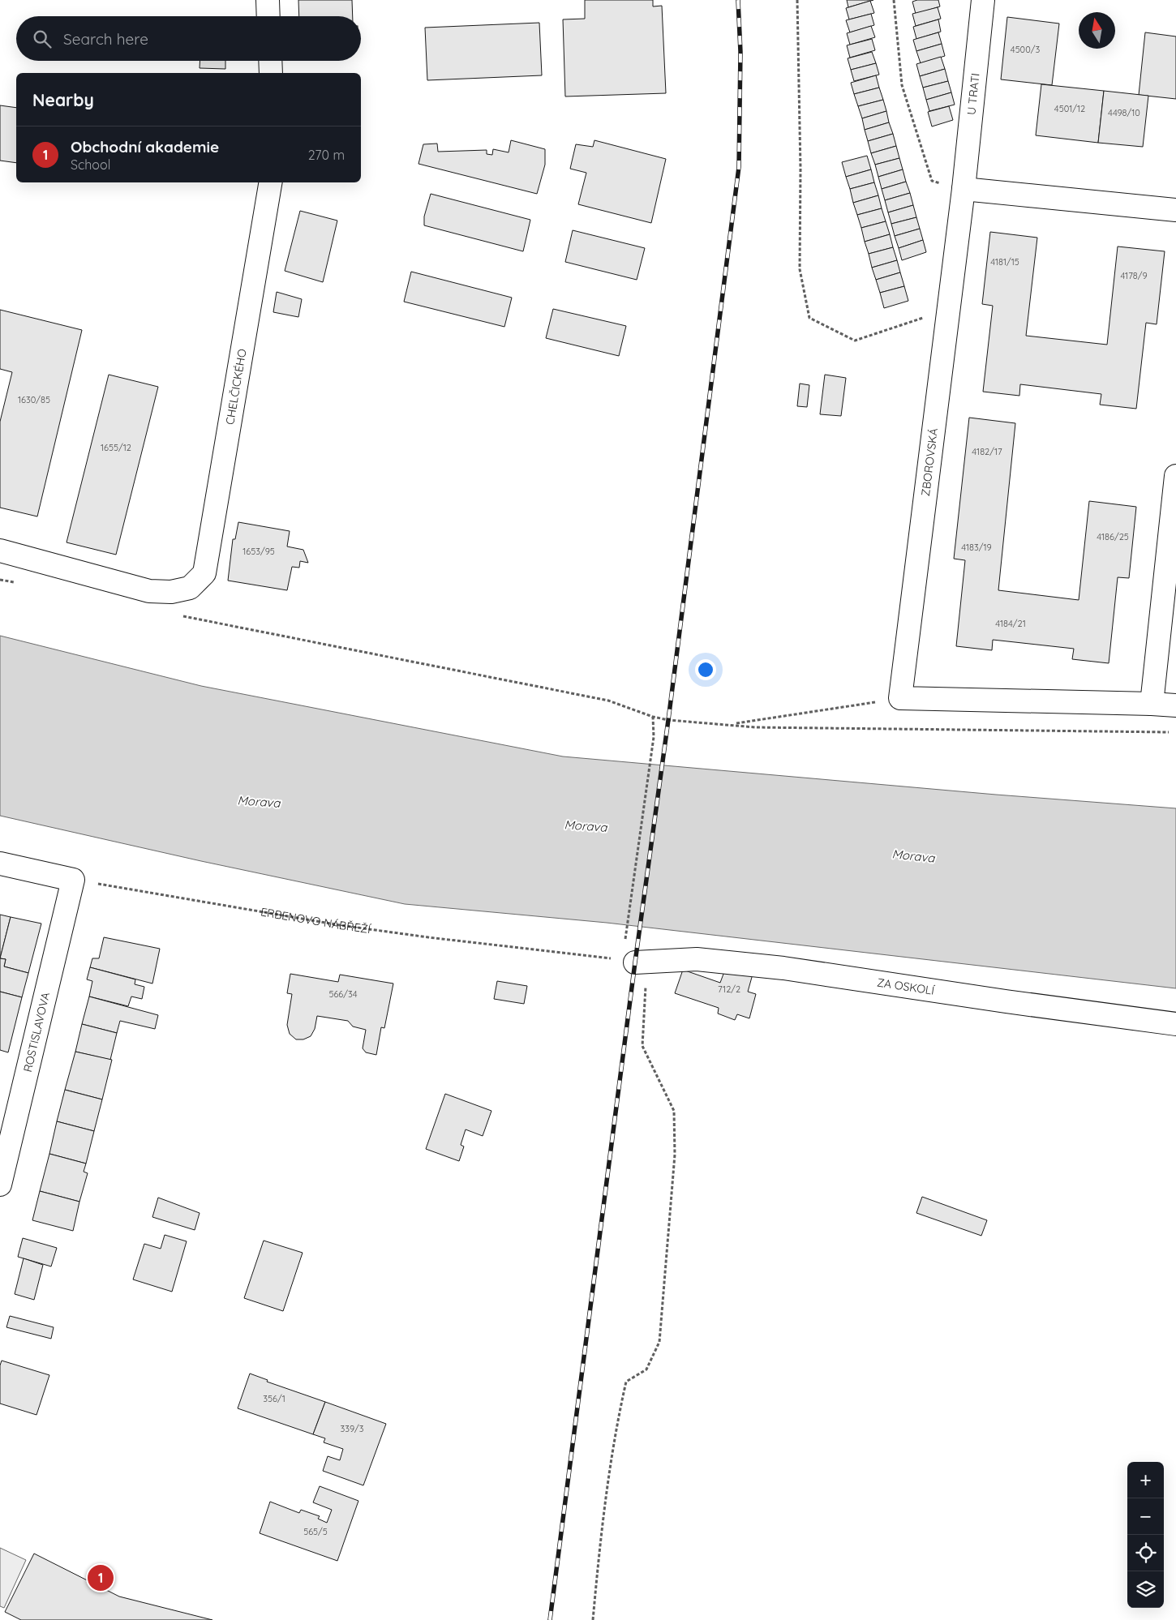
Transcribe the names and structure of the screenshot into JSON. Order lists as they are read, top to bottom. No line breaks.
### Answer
{"streets":{"street":["U TRATI","CHELČICKÉHO","ZBOROVSKÁ","ZA OSKOLÍ","ROSTISLAVOVA"],"path":["ERBENOVO NÁBŘEŽÍ"]},"crossings":[["U TRATI","ZBOROVSKÁ"],["ERBENOVO NÁBŘEŽÍ","ZA OSKOLÍ"],["ERBENOVO NÁBŘEŽÍ","ROSTISLAVOVA"]],"water":["Morava"],"house_numbers":["4500/3","4501/12","4498/10","4181/15","4178/9","1630/85","1655/12","4182/17","4186/25","4183/19","1653/95","4184/21","712/2","566/34","356/1","339/3","565/5"],"north":"top","page":{"search":"Search here","heading":"Nearby","list":[{"mark":"1","name":"Obchodní akademie","note":"School","value":"270 m"}],"map_buttons":["+","−"],"pins":"1"}}
